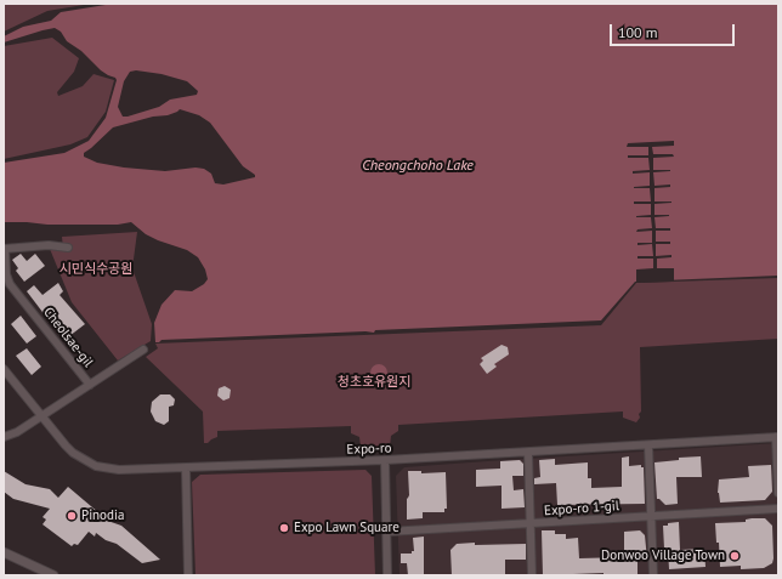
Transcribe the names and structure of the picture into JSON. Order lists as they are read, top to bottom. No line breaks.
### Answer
{"streets":{"street":["Cheolsae-gil","Expo-ro","Expo-ro 1-gil"]},"water":["Cheongchoho Lake"],"parks":["시민식수공원","청초호유원지"],"places":["Pinodia","Expo Lawn Square","Donwoo Village Town"],"scale_bar":"100 m"}
